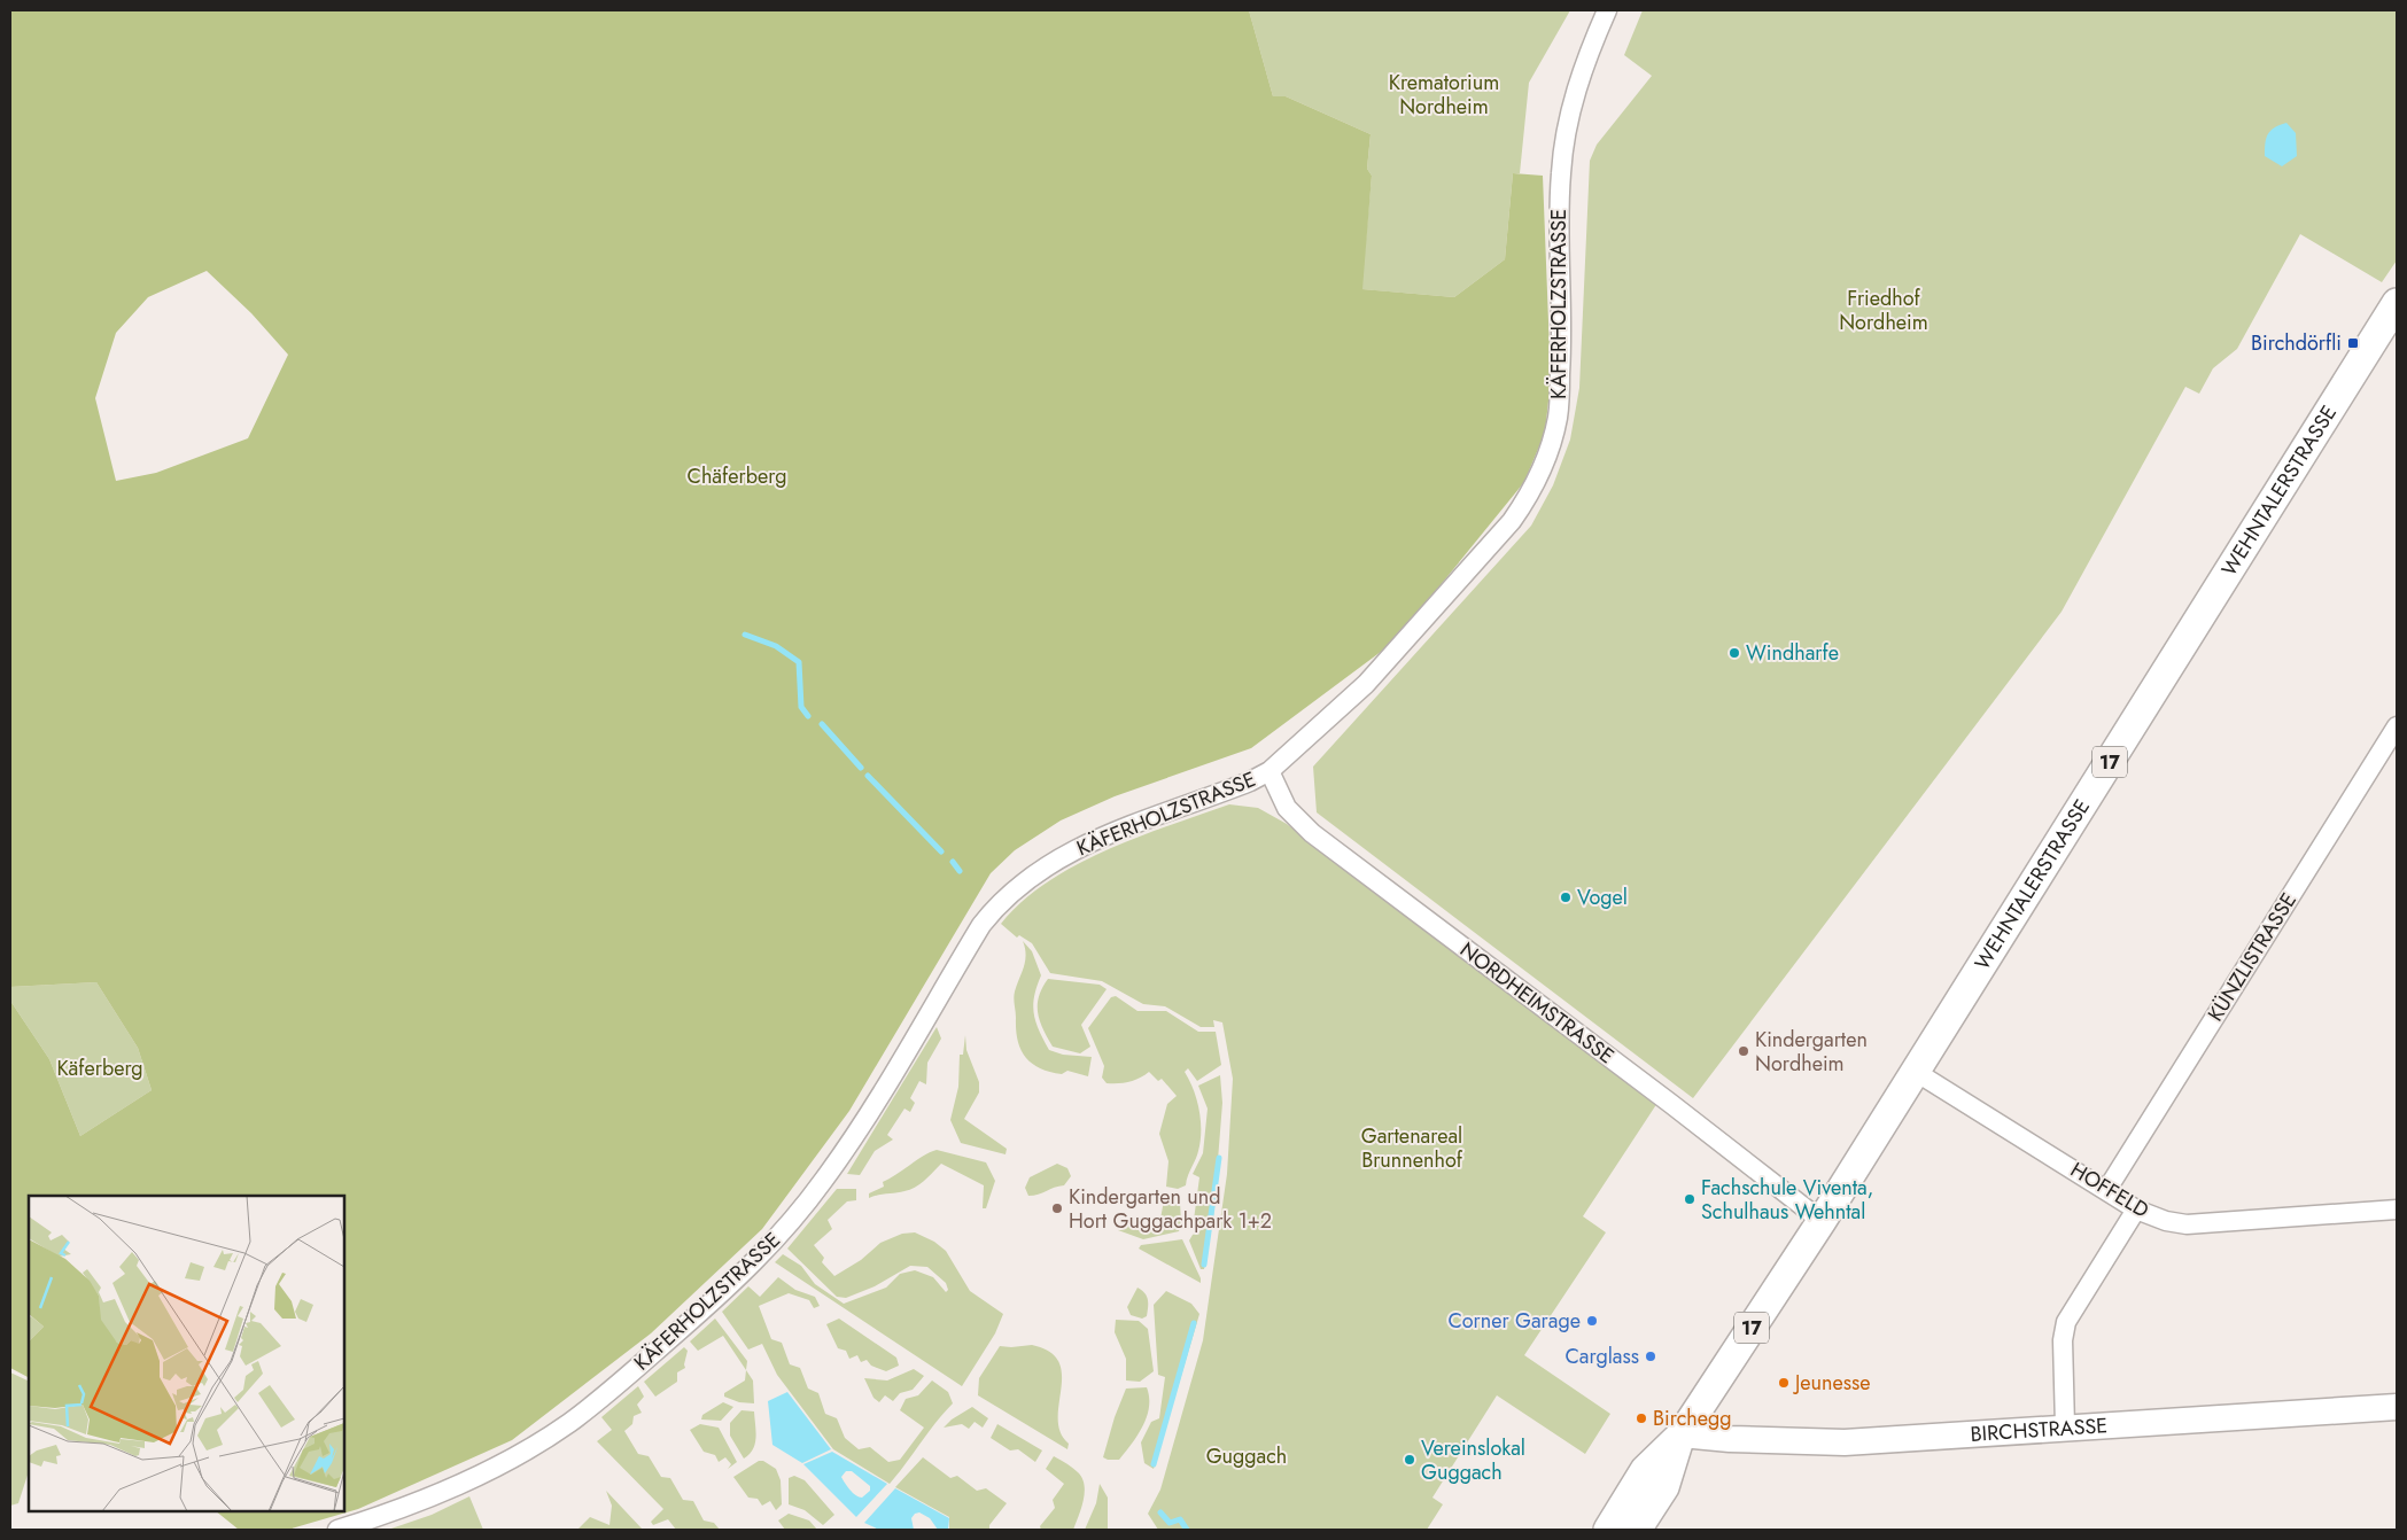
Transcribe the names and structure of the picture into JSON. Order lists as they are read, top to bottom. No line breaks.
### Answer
{"streets":{"main road":["WEHNTALERSTRASSE","17","BIRCHSTRASSE"],"street":["KÄFERHOLZSTRASSE","KÜNZLISTRASSE","NORDHEIMSTRASSE","HOFFELD"]},"crossings":[["KÄFERHOLZSTRASSE","NORDHEIMSTRASSE"],["WEHNTALERSTRASSE","NORDHEIMSTRASSE"],["WEHNTALERSTRASSE","HOFFELD"],["WEHNTALERSTRASSE","BIRCHSTRASSE"],["KÜNZLISTRASSE","HOFFELD"]],"parks":["Krematorium Nordheim","Friedhof Nordheim","Chäferberg","Käferberg","Gartenareal Brunnenhof","Guggach"],"places":{"transit":["Birchdörfli"],"other":["Windharfe","Vogel","Kindergarten Nordheim","Fachschule Viventa, Schulhaus Wehntal","Kindergarten und Hort Guggachpark 1+2","Corner Garage","Carglass","Jeunesse","Birchegg","Vereinslokal Guggach"]}}
